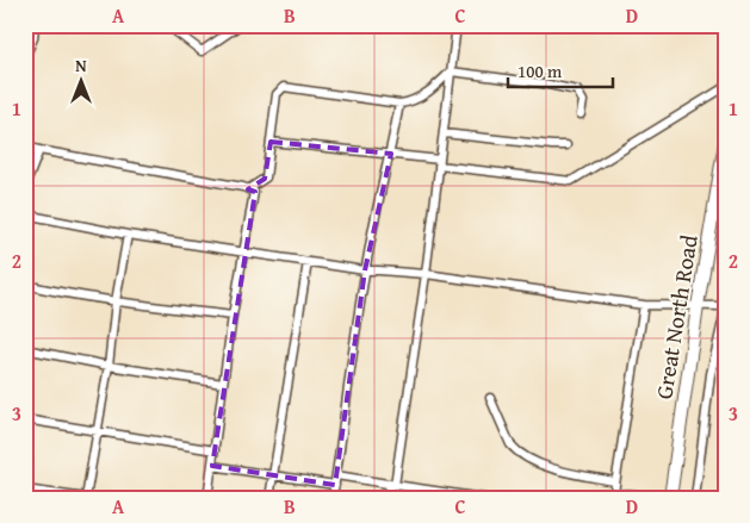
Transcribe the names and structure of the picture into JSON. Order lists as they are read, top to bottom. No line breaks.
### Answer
{"streets":{"highway":["Great North Road"]},"scale_bar":"100 m","north":"top","grid":{"columns":["A","B","C","D"],"rows":["1","2","3"]}}
